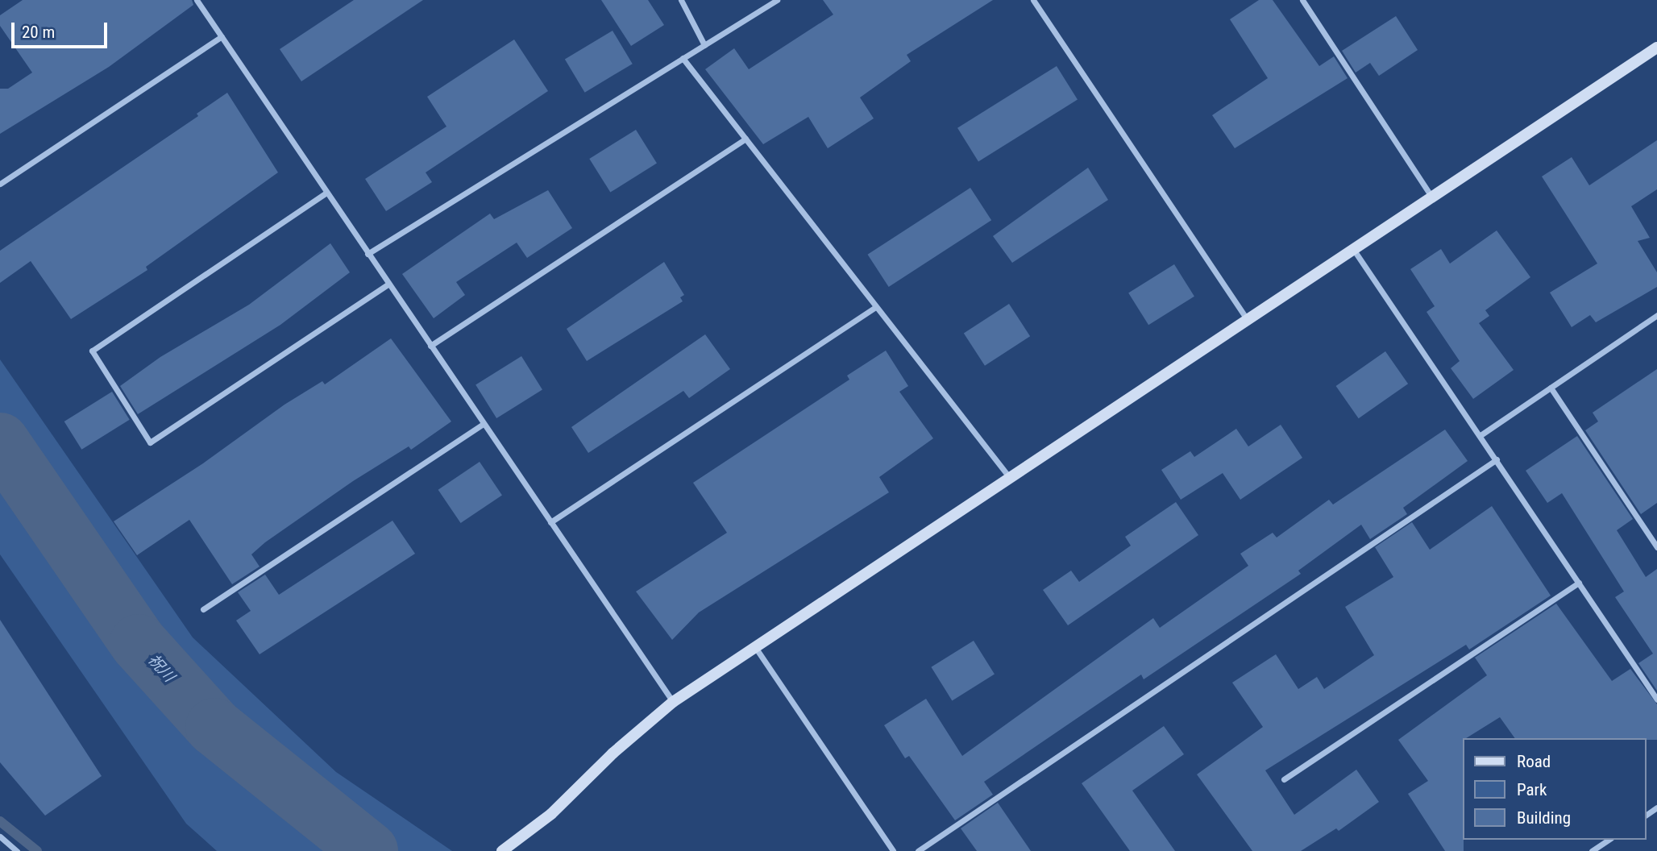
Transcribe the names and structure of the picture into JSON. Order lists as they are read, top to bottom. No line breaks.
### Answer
{"water":["祝川"],"legend":["Road","Park","Building"],"scale_bar":"20 m"}
